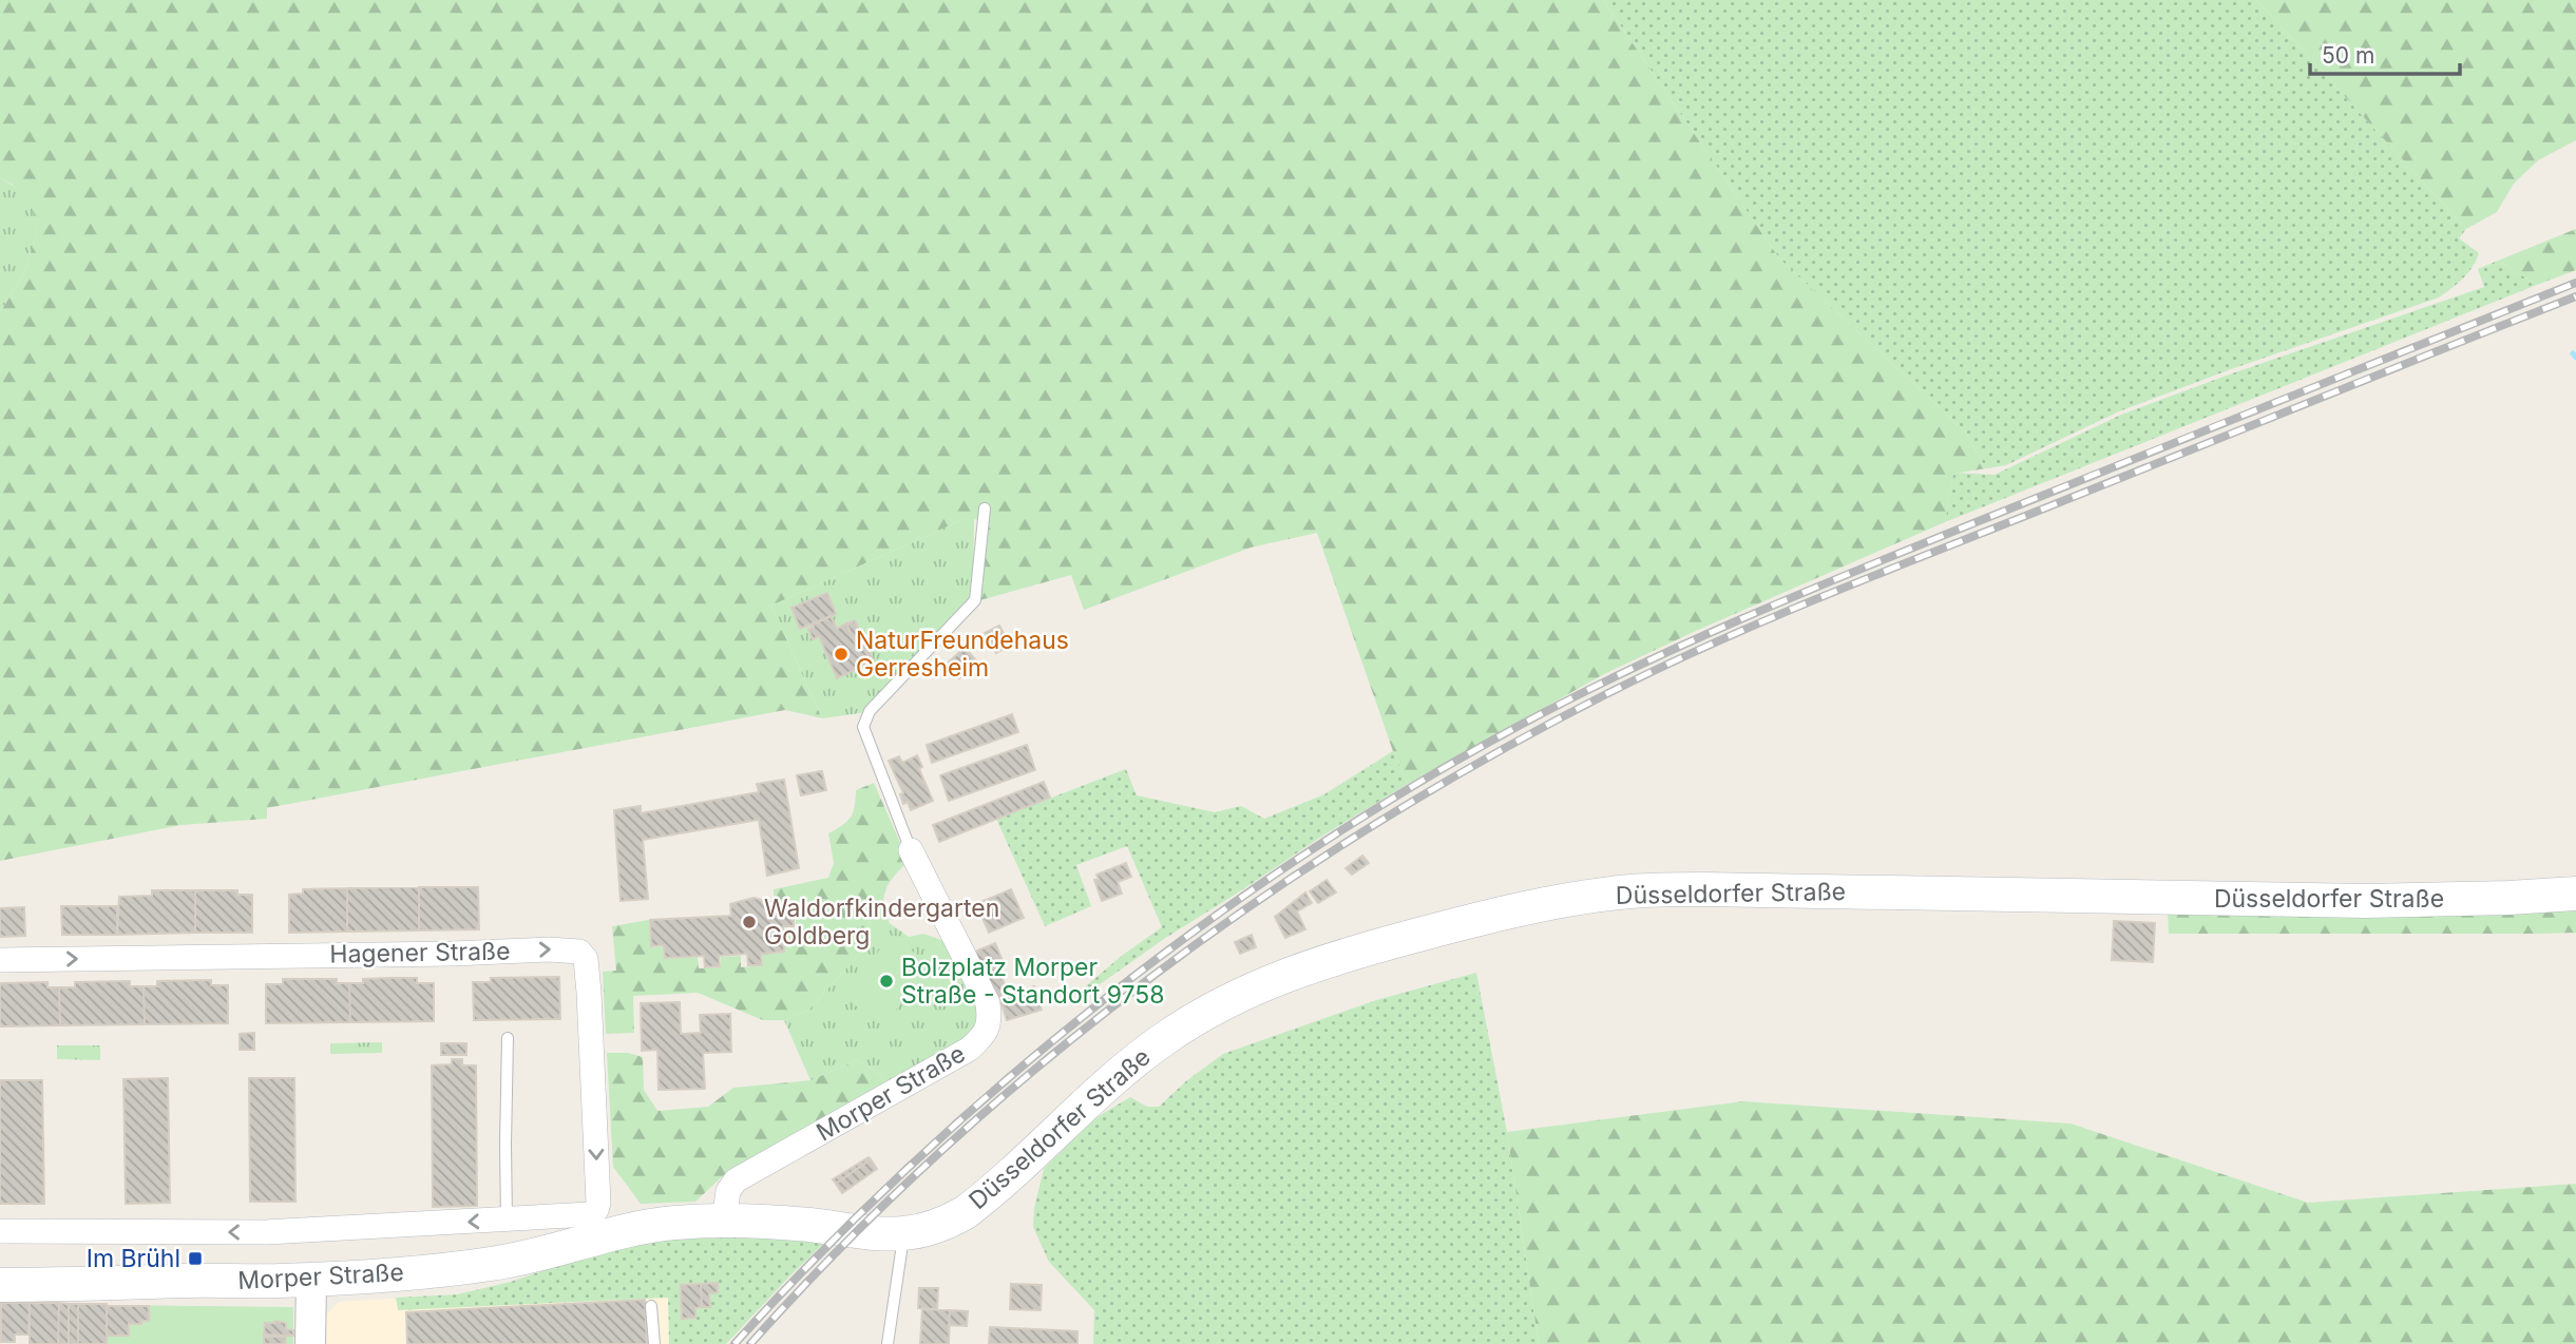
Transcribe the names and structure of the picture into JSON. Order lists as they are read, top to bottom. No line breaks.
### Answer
{"streets":{"main road":["Düsseldorfer Straße","Morper Straße"],"street":["Hagener Straße"]},"crossings":[["Düsseldorfer Straße","Morper Straße"],["Hagener Straße","Morper Straße"]],"places":{"other":["NaturFreundehaus Gerresheim","Waldorfkindergarten Goldberg","Bolzplatz Morper Straße - Standort 9758"],"transit":["Im Brühl"]},"scale_bar":"50 m"}
